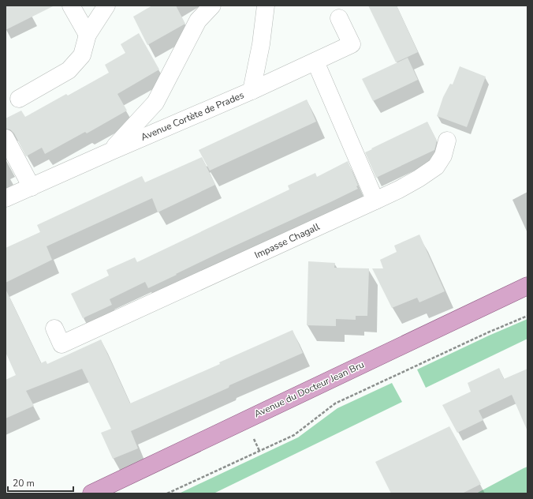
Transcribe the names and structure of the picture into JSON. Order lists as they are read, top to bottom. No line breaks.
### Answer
{"streets":{"main road":["Avenue du Docteur Jean Bru"],"lane":["Avenue Cortète de Prades","Impasse Chagall"]},"scale_bar":"20 m"}
